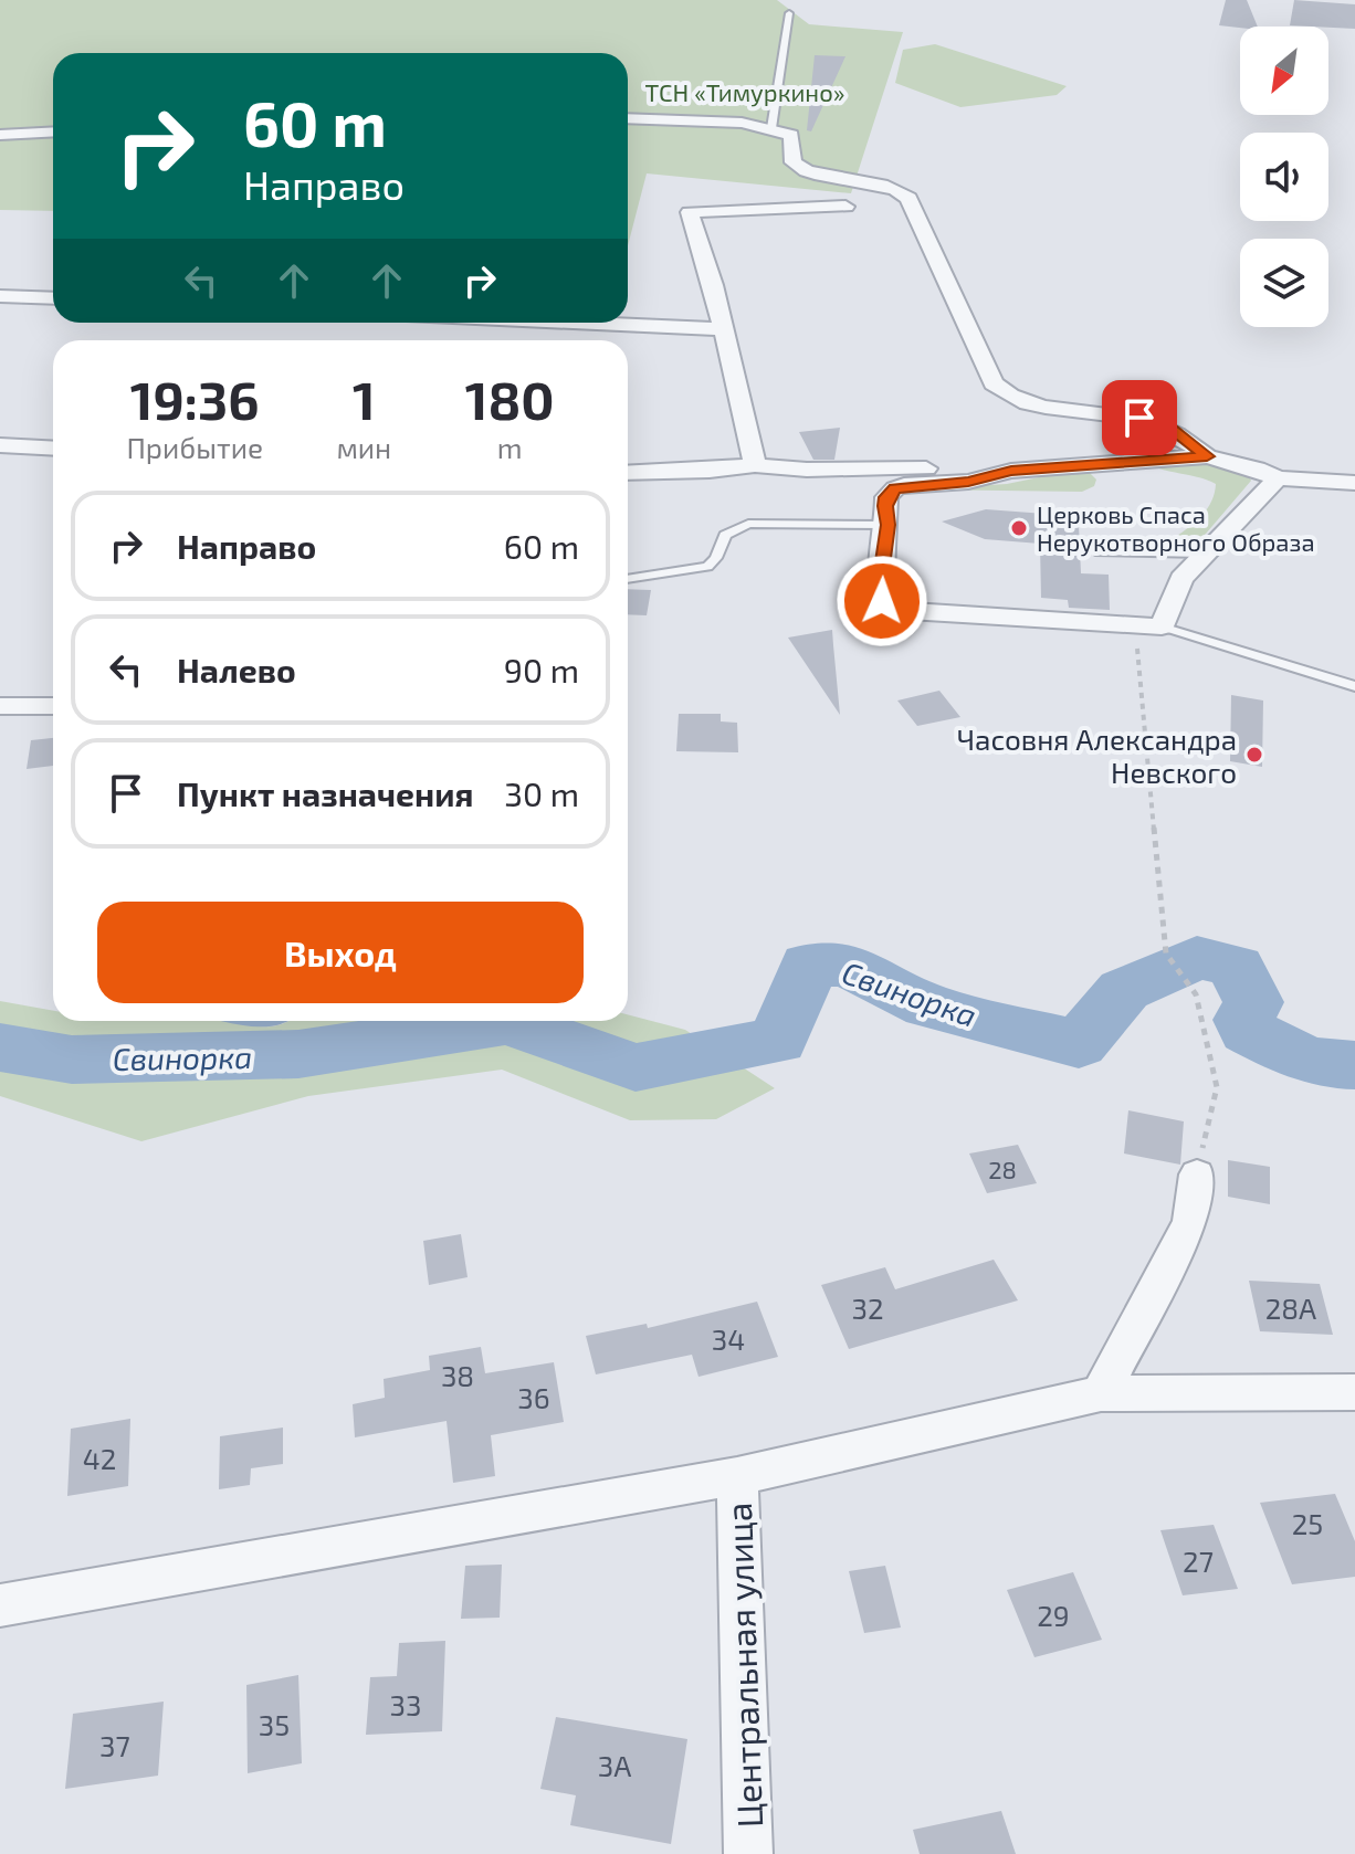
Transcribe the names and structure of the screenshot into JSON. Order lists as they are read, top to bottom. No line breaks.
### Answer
{"streets":{"street":["Центральная улица"]},"water":["Свинорка"],"parks":["ТСН «Тимуркино»"],"places":["Церковь Спаса Нерукотворного Образа","Часовня Александра Невского"],"house_numbers":["28","32","28А","34","38","36","42","25","27","29","33","35","37","3А"],"north":"bottom left","page":{"turn":["60 m","Направо"],"eta":["19:36","Прибытие","1","мин","180","m"],"list":[{"name":"Направо","value":"60 m"},{"name":"Налево","value":"90 m"},{"name":"Пункт назначения","value":"30 m"}],"buttons":"Выход"}}
